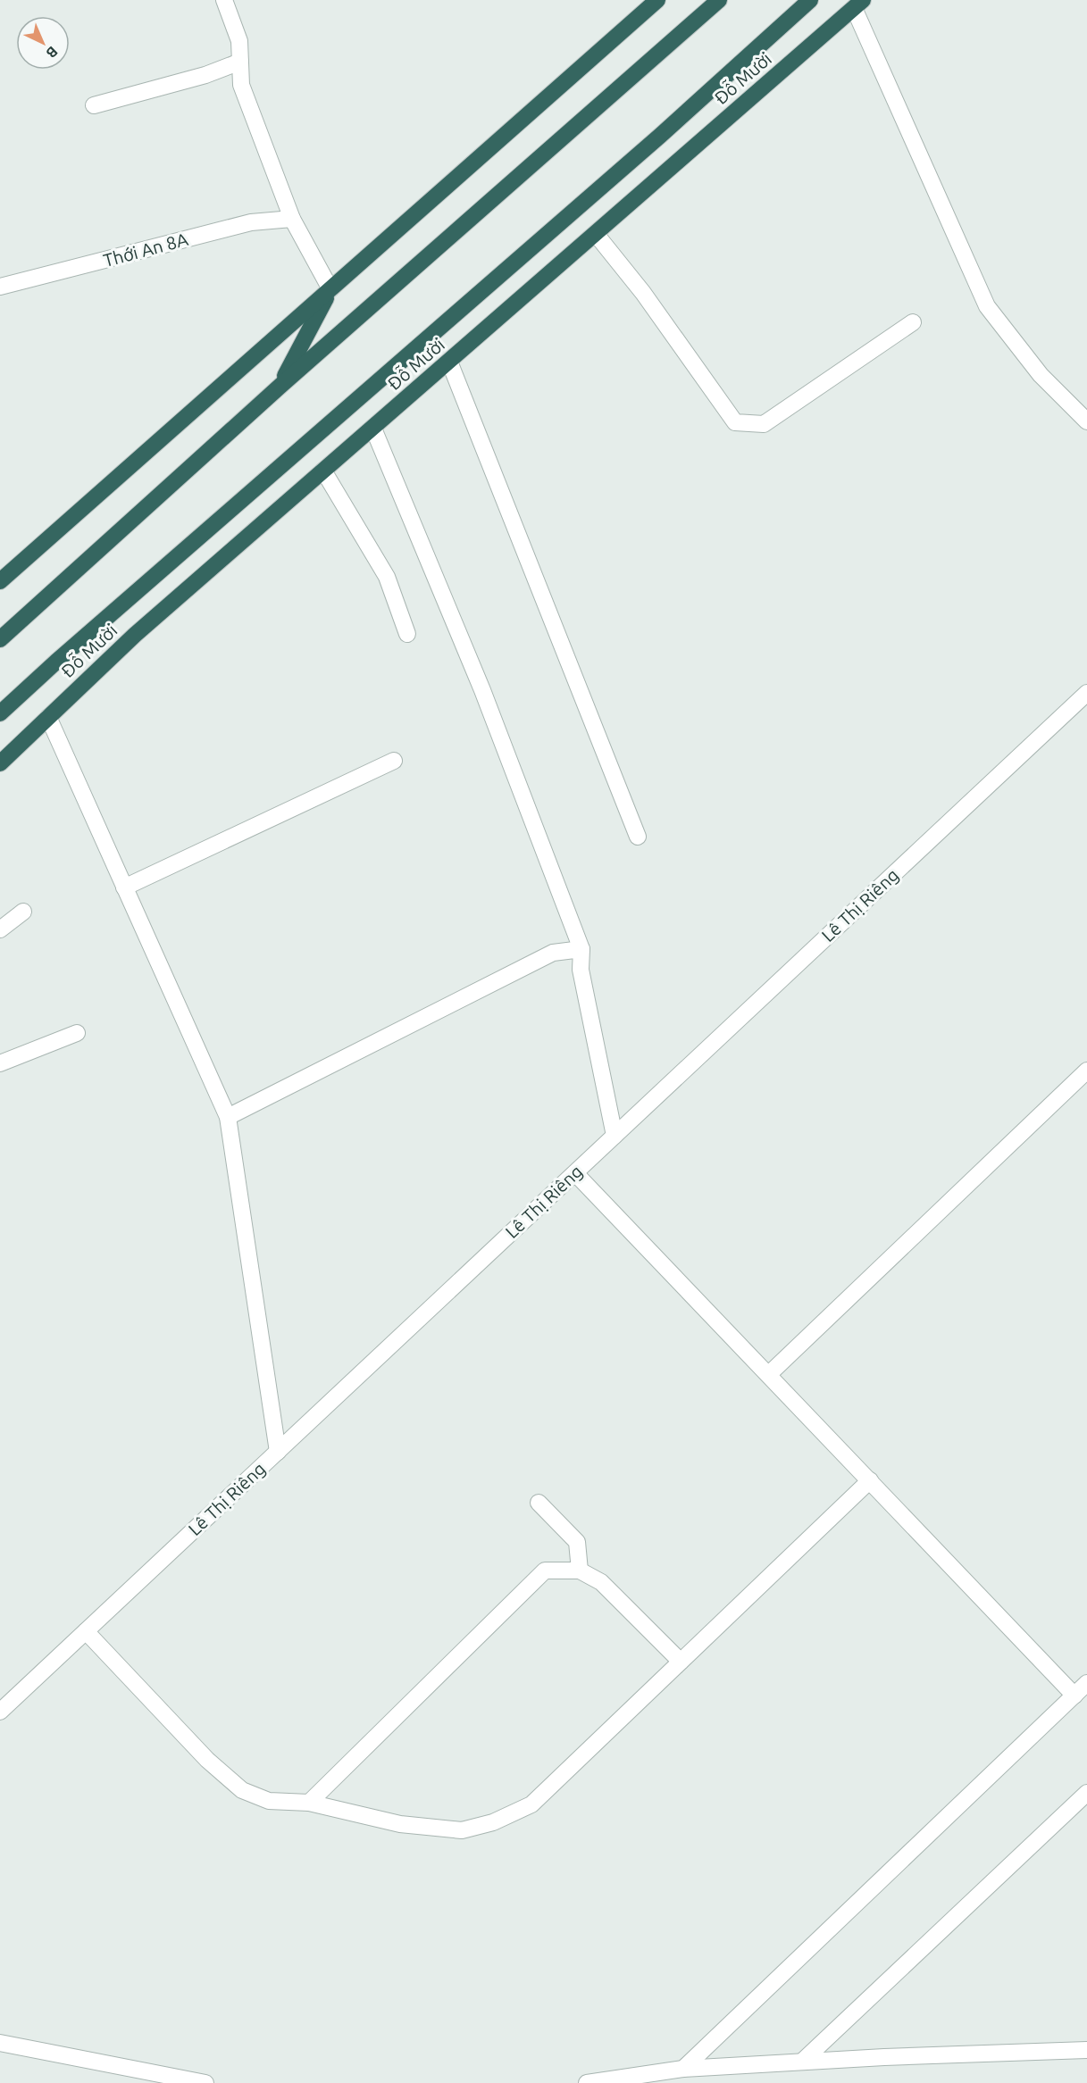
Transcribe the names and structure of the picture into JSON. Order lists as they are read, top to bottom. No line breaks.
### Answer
{"streets":{"highway":["Đỗ Mười"],"street":["Thới An 8A","Lê Thị Riêng"]},"north":"bottom right"}
